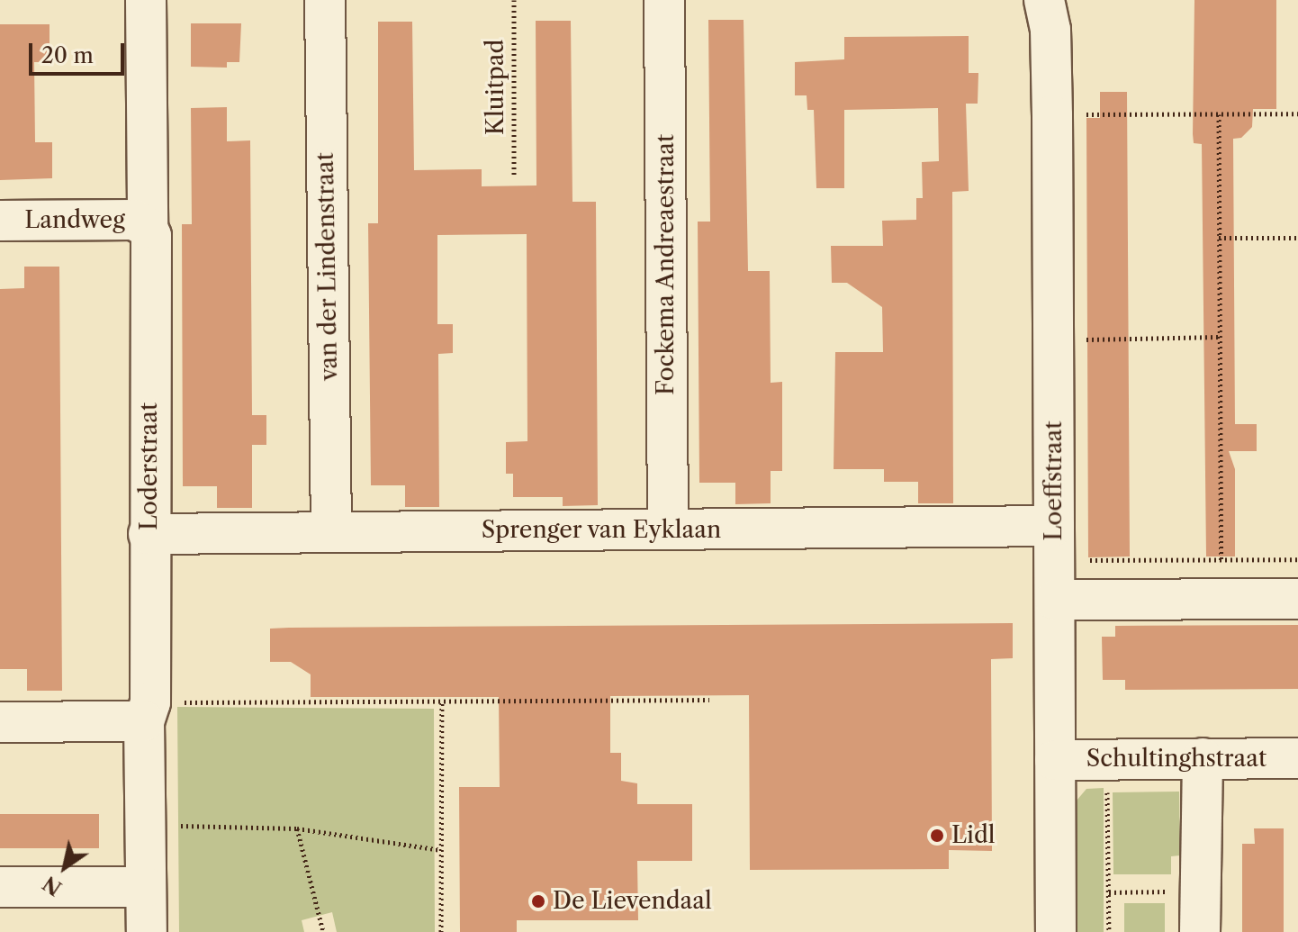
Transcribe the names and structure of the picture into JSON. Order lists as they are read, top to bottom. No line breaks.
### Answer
{"streets":{"street":["Landweg","Fockema Andreaestraat","van der Lindenstraat","Loderstraat","Loeffstraat","Sprenger van Eyklaan","Schultinghstraat"],"path":["Kluitpad"]},"crossings":[["Landweg","Loderstraat"],["Fockema Andreaestraat","Sprenger van Eyklaan"],["van der Lindenstraat","Sprenger van Eyklaan"],["Loderstraat","Sprenger van Eyklaan"],["Loeffstraat","Sprenger van Eyklaan"],["Loeffstraat","Schultinghstraat"]],"places":["Lidl","De Lievendaal"],"scale_bar":"20 m","north":"bottom left"}
